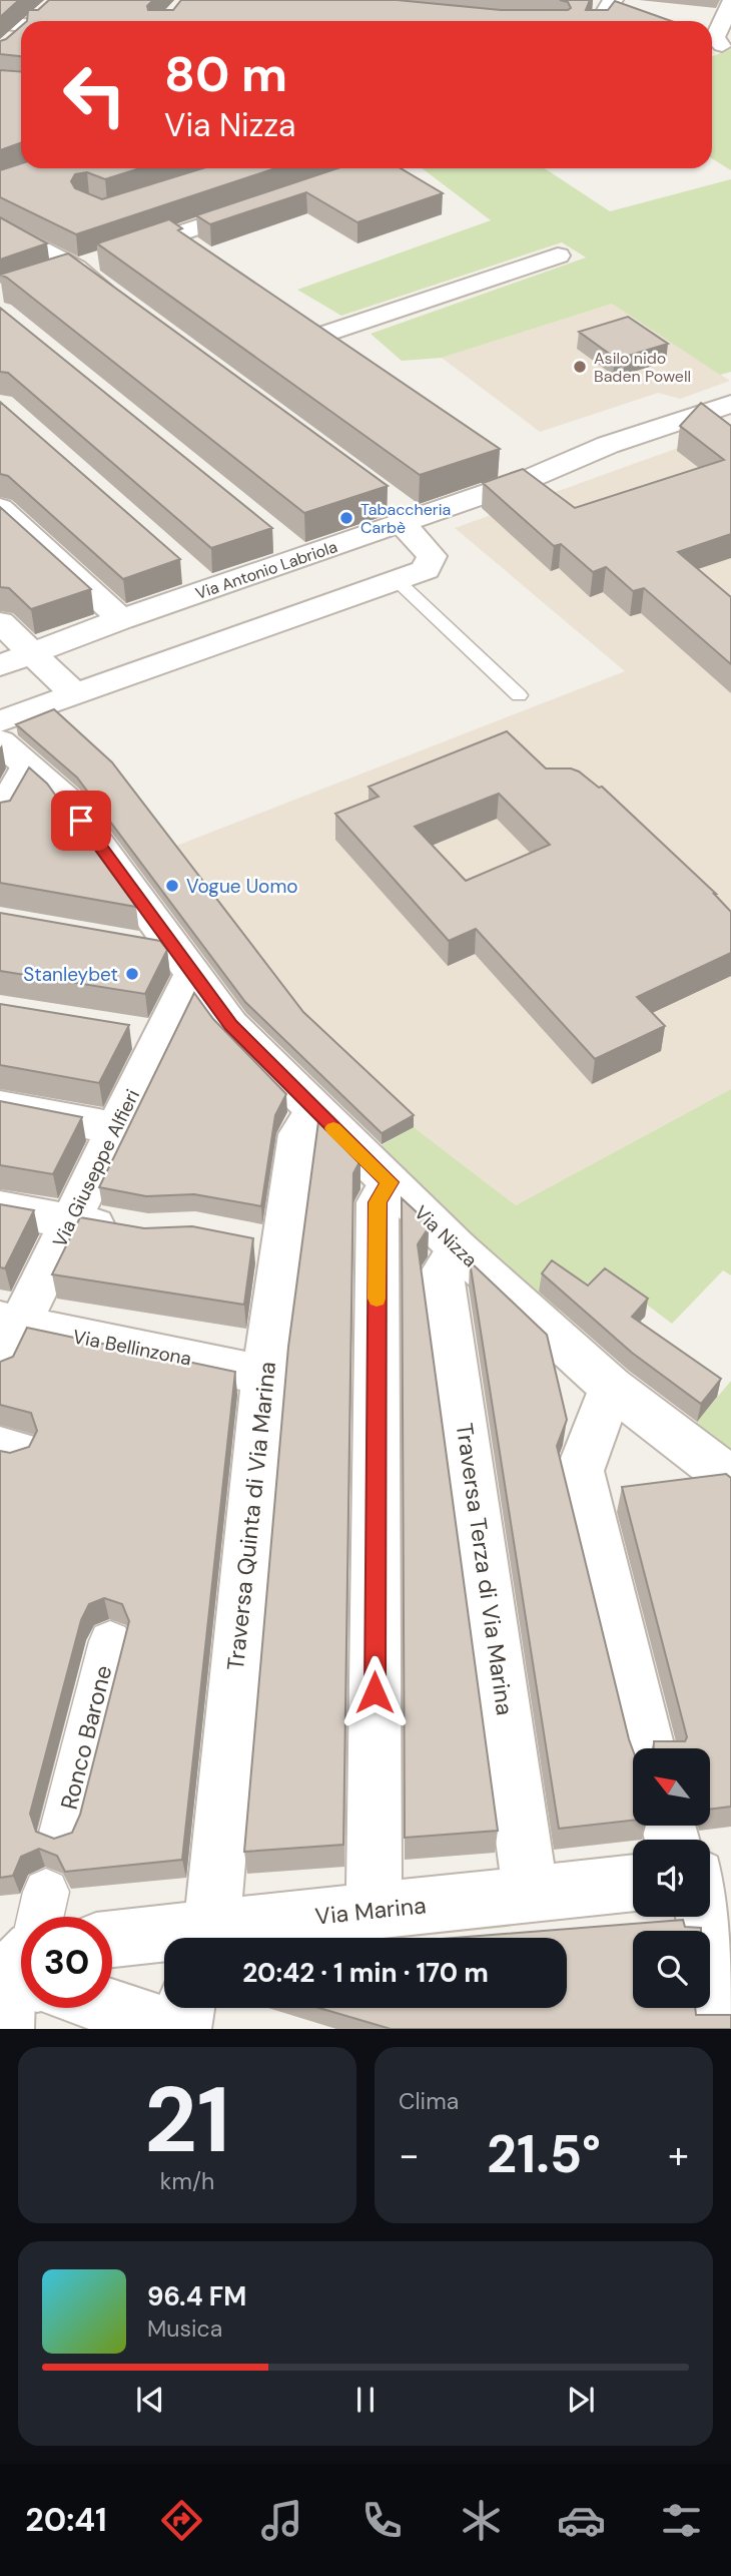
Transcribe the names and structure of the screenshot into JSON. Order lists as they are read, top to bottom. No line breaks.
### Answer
{"streets":{"street":["Via Antonio Labriola","Via Giuseppe Alfieri","Via Nizza","Via Bellinzona","Traversa Quinta di Via Marina","Traversa Terza di Via Marina","Ronco Barone","Via Marina"]},"crossings":[["Via Giuseppe Alfieri","Via Nizza"],["Via Giuseppe Alfieri","Via Bellinzona"],["Via Nizza","Traversa Quinta di Via Marina"],["Via Nizza","Traversa Terza di Via Marina"],["Via Bellinzona","Traversa Quinta di Via Marina"],["Traversa Quinta di Via Marina","Via Marina"],["Traversa Terza di Via Marina","Via Marina"]],"places":["Asilo nido Baden Powell","Tabaccheria Carbè","Vogue Uomo","Stanleybet"],"north":"top left","page":{"turn":["80 m","Via Nizza"],"limit":"30","trip":"20:42 · 1 min · 170 m","tile":[["21","km/h"],"Clima"],"heat":["−","21.5°","+"],"song":["96.4 FM","Musica"],"tabs":"20:41"}}
